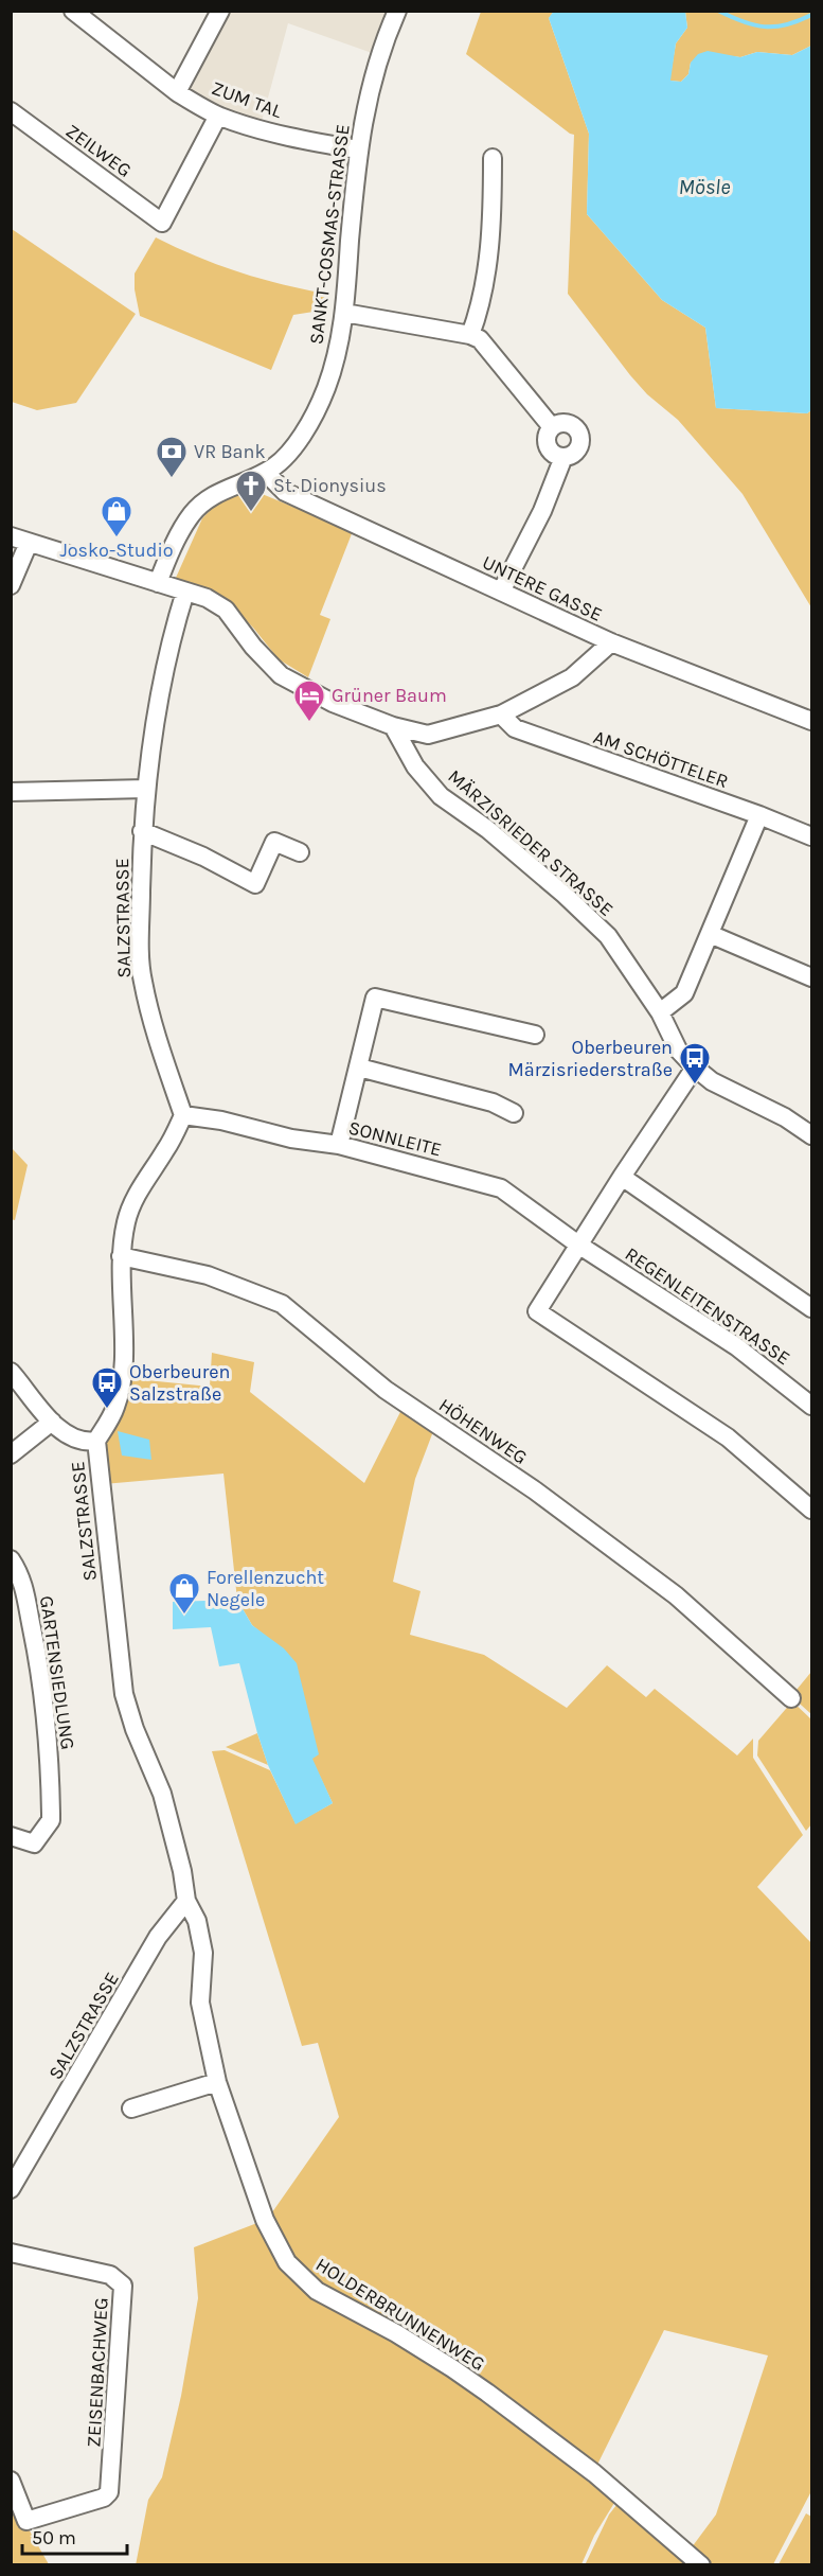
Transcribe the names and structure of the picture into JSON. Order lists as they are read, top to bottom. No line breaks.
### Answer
{"streets":{"street":["ZUM TAL","ZEILWEG","SANKT-COSMAS-STRASSE","UNTERE GASSE","AM SCHÖTTELER","MÄRZISRIEDER STRASSE","SALZSTRASSE","SONNLEITE","REGENLEITENSTRASSE","HÖHENWEG","GARTENSIEDLUNG","HOLDERBRUNNENWEG","ZEISENBACHWEG"]},"crossings":[["ZUM TAL","ZEILWEG"],["ZUM TAL","SANKT-COSMAS-STRASSE"],["SANKT-COSMAS-STRASSE","UNTERE GASSE"],["SALZSTRASSE","SONNLEITE"],["SALZSTRASSE","HÖHENWEG"],["SALZSTRASSE","HOLDERBRUNNENWEG"],["SONNLEITE","REGENLEITENSTRASSE"]],"water":["Mösle"],"places":{"bank":["VR Bank"],"church":["St. Dionysius"],"shop":["Josko-Studio","Forellenzucht Negele"],"hotel":["Grüner Baum"],"bus stop":["Oberbeuren Märzisriederstraße","Oberbeuren Salzstraße"]},"scale_bar":"50 m"}
